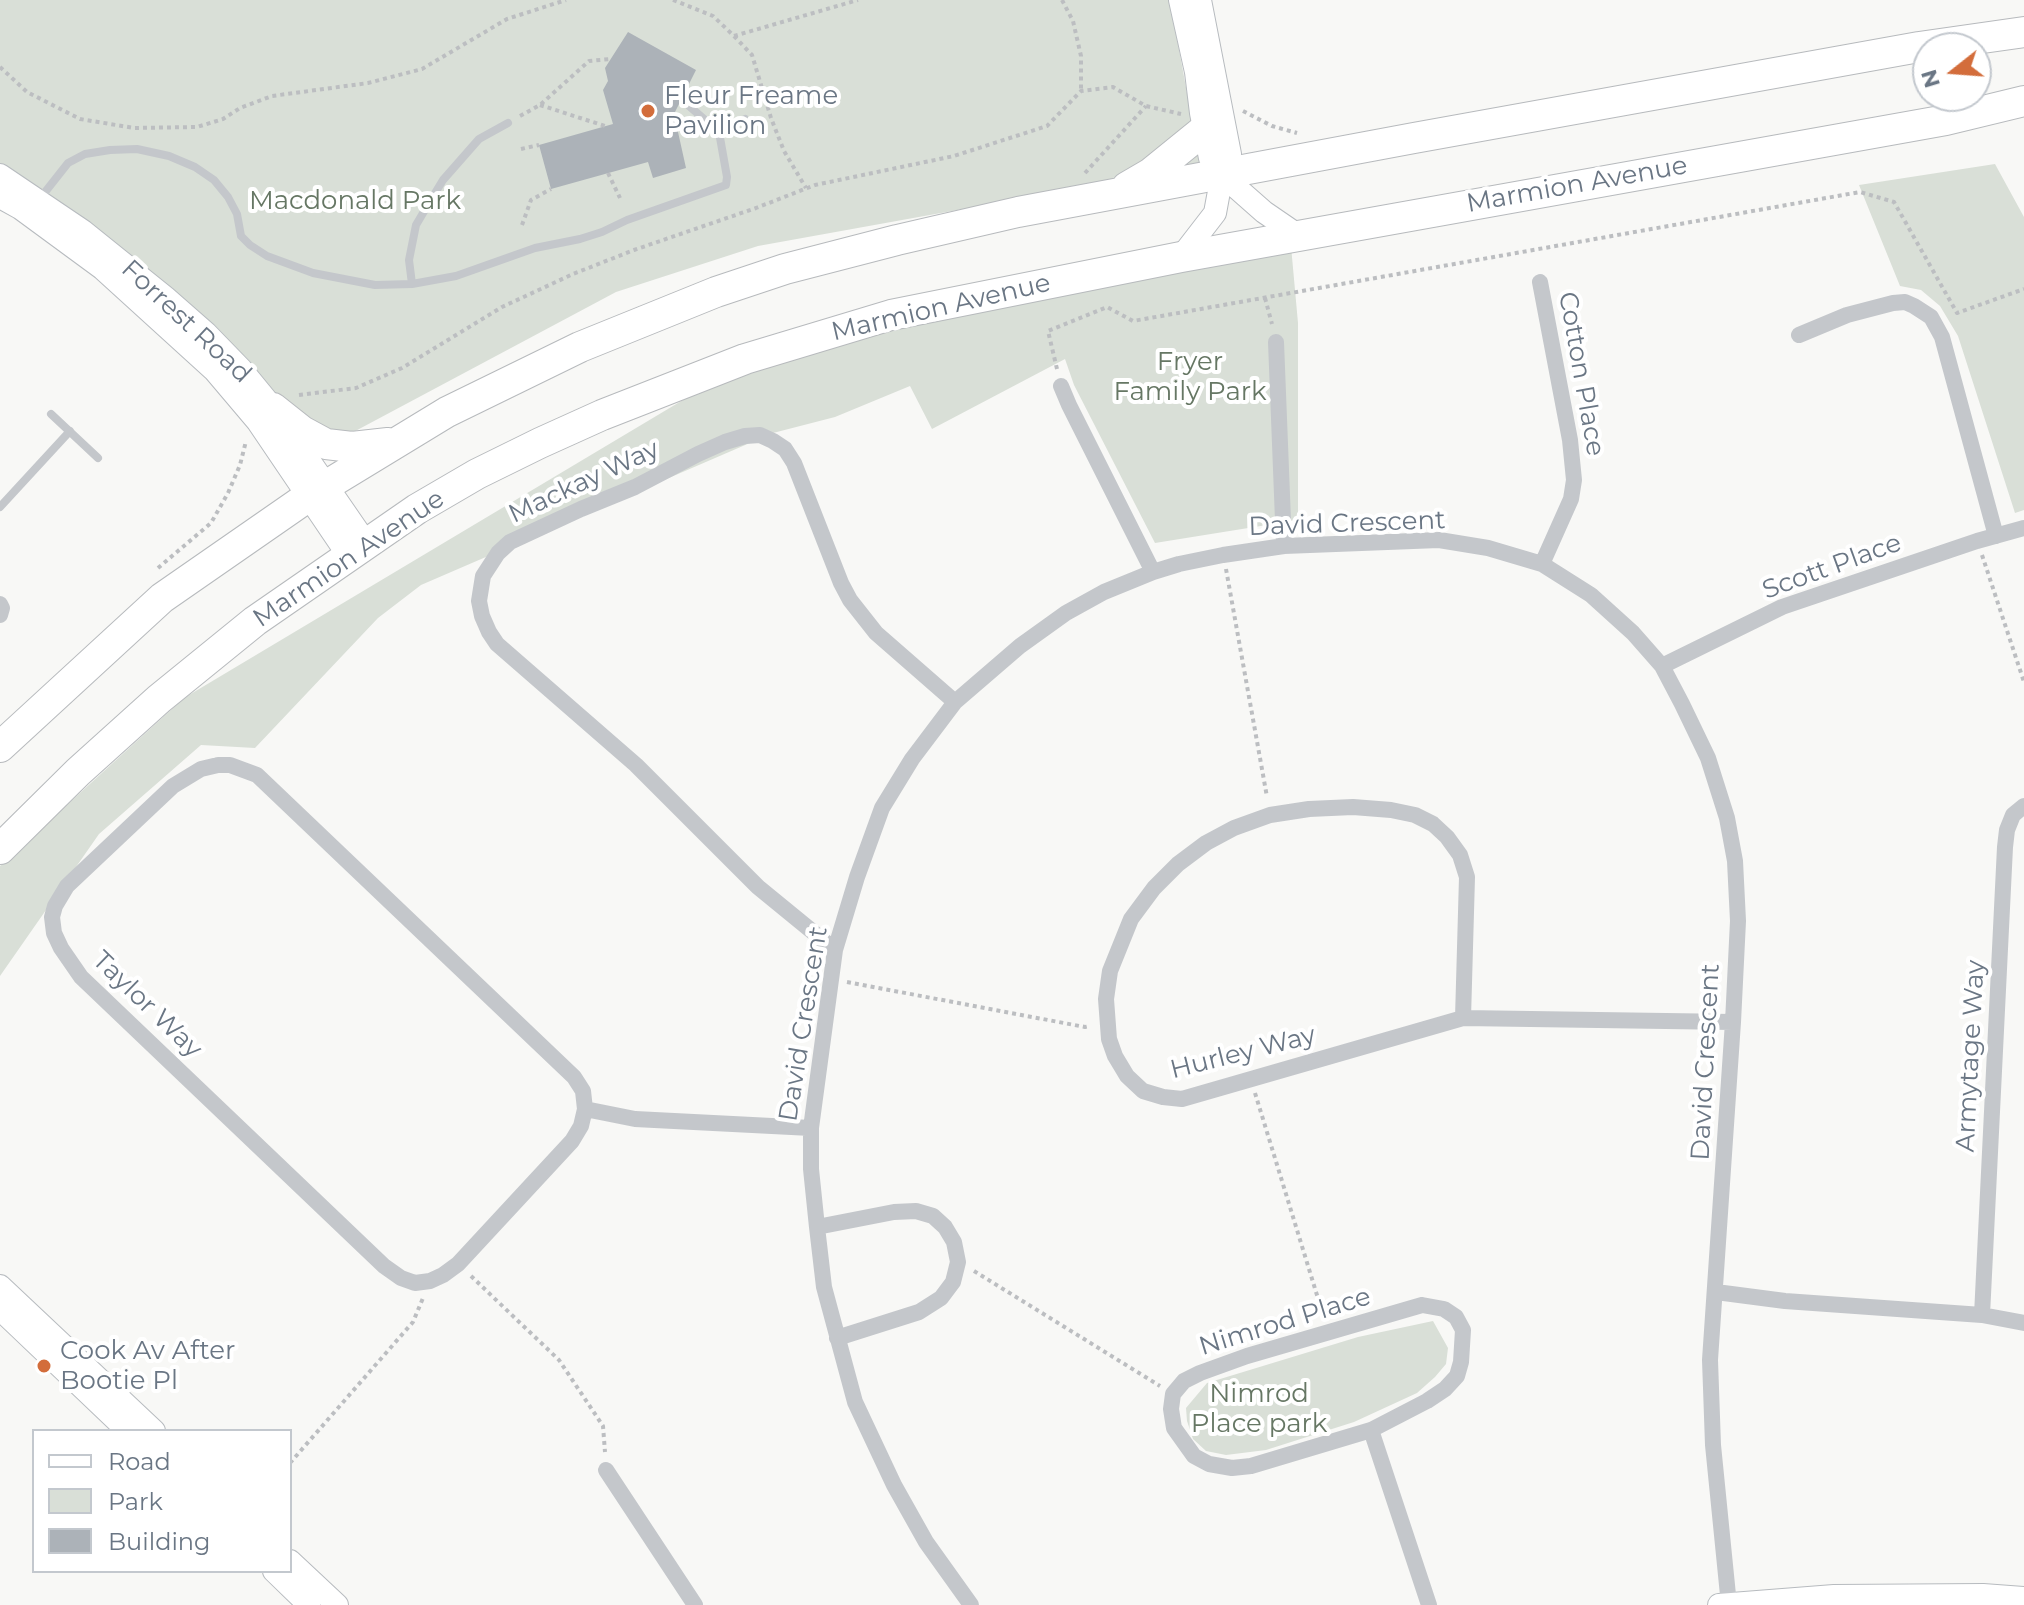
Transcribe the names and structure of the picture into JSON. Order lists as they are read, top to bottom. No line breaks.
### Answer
{"streets":{"highway":["Marmion Avenue"],"street":["Forrest Road","Cotton Place","Mackay Way","David Crescent","Scott Place","Taylor Way","Hurley Way","Armytage Way","Nimrod Place"]},"crossings":[["Marmion Avenue","Forrest Road"],["Cotton Place","David Crescent"],["Mackay Way","David Crescent"],["David Crescent","Scott Place"],["David Crescent","Hurley Way"]],"parks":["Macdonald Park","Fryer Family Park","Nimrod Place park"],"places":["Fleur Freame Pavilion","Cook Av After Bootie Pl"],"legend":["Road","Park","Building"],"north":"left"}
